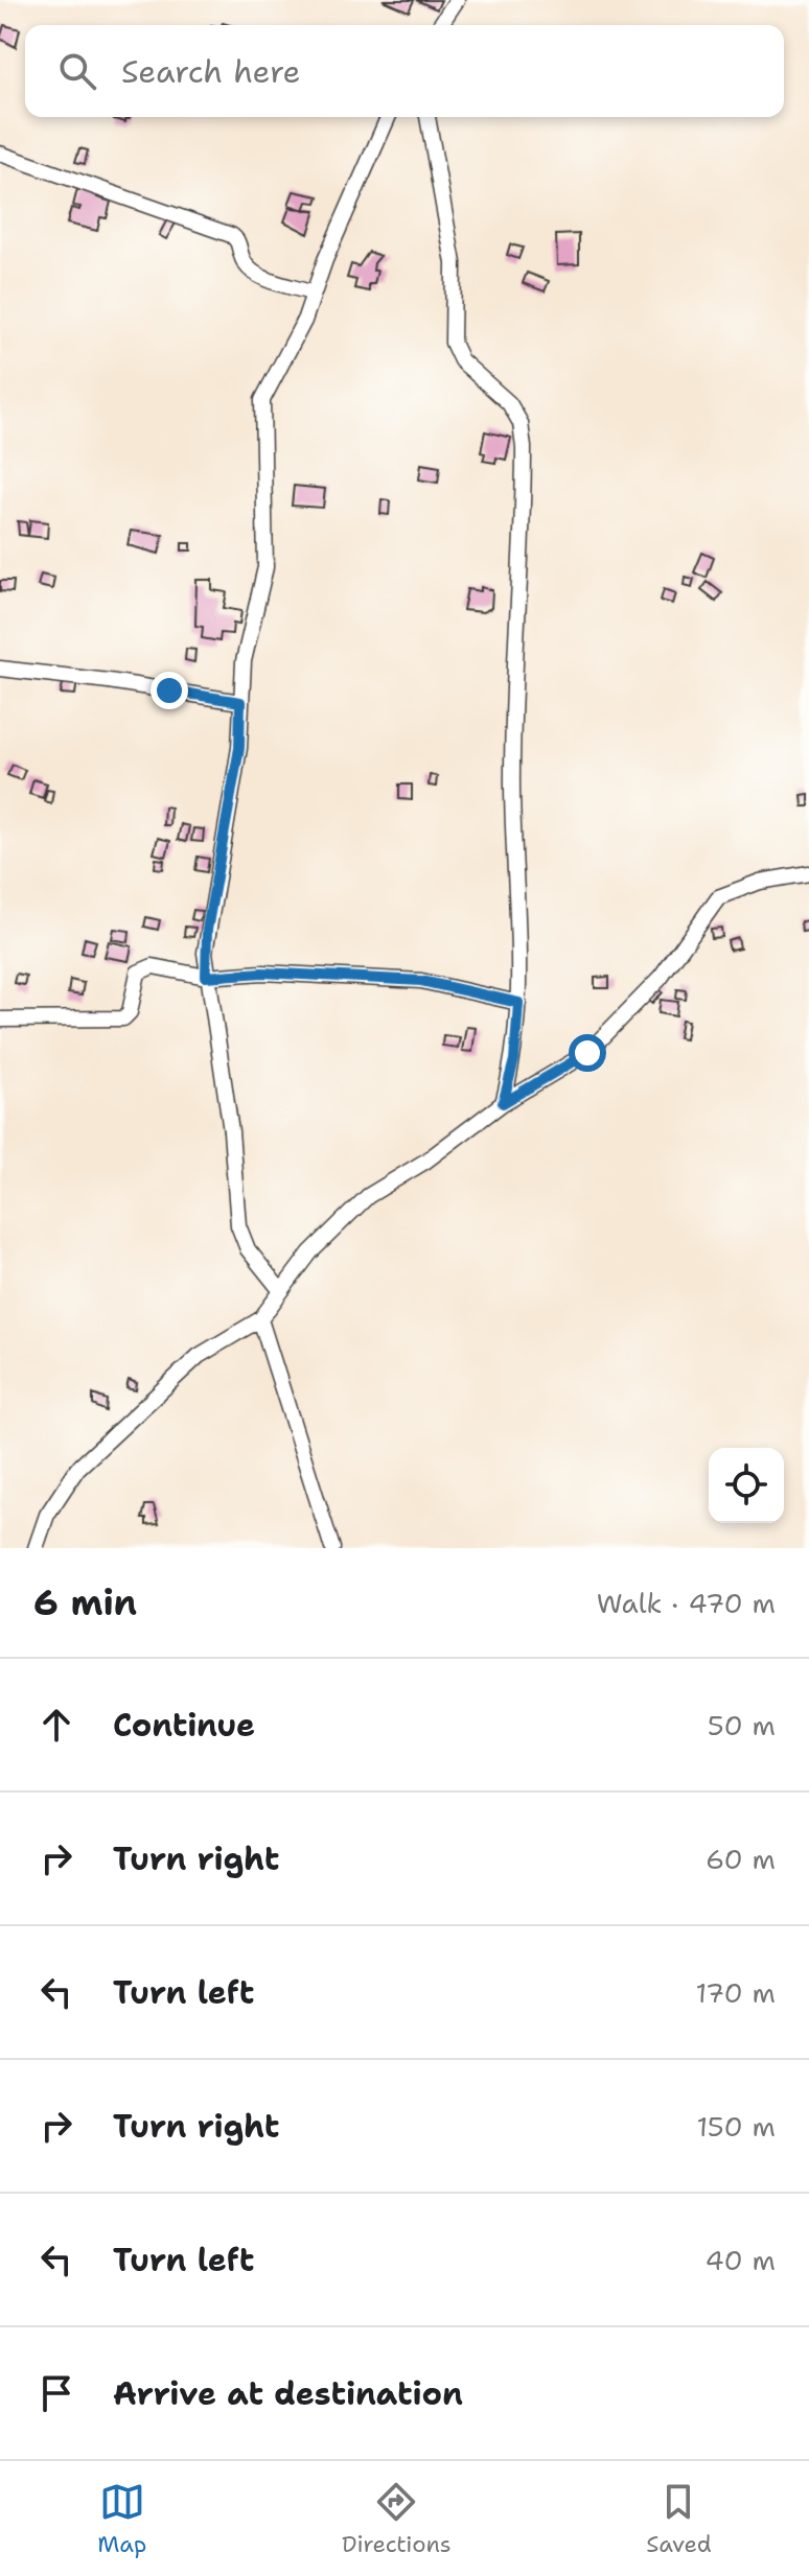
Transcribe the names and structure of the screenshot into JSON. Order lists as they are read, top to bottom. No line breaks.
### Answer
{"page":{"search":"Search here","heading":["6 min","Walk · 470 m"],"list":[["Continue","50 m"],["Turn right","60 m"],["Turn left","170 m"],["Turn right","150 m"],["Turn left","40 m"],"Arrive at destination"],"nav":["Map","Directions","Saved"]}}
